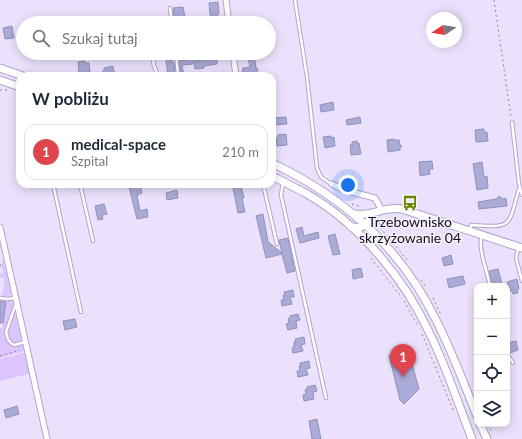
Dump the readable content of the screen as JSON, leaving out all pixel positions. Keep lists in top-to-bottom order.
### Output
{
  "places": {
    "bus stop": ["Trzebownisko skrzyżowanie 04"]
  },
  "north": "left",
  "page": {
    "search": "Szukaj tutaj",
    "heading": "W pobliżu",
    "list": [
      {
        "mark": "1",
        "name": "medical-space",
        "note": "Szpital",
        "value": "210 m"
      }
    ],
    "map_buttons": ["+", "−"],
    "pins": "1"
  }
}
